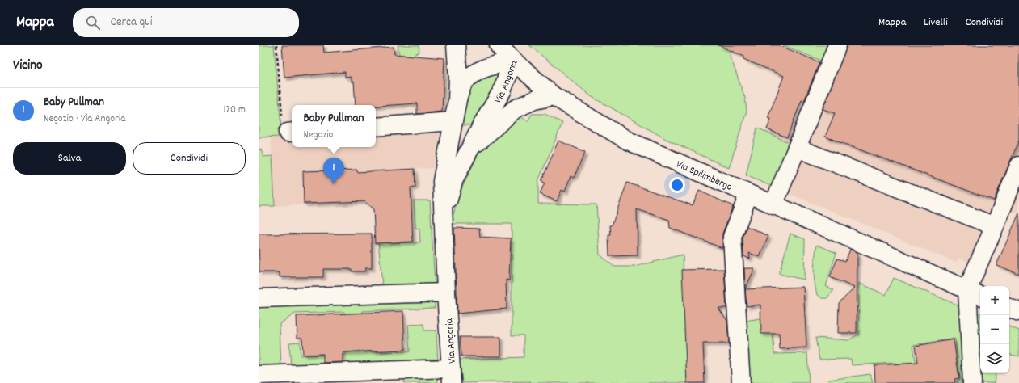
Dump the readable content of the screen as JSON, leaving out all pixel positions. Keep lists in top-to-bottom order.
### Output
{
  "streets": {
    "street": ["Via Angoria", "Via Spilimbergo"]
  },
  "crossings": [
    ["Via Angoria", "Via Spilimbergo"]
  ],
  "page": {
    "header": "Mappa",
    "search": "Cerca qui",
    "nav": ["Mappa", "Livelli", "Condividi"],
    "heading": "Vicino",
    "list": [
      {
        "mark": "1",
        "name": "Baby Pullman",
        "note": "Negozio · Via Angoria",
        "value": "120 m"
      }
    ],
    "popup": ["Baby Pullman", "Negozio"],
    "buttons": ["Salva", "Condividi"],
    "pins": "1",
    "map_buttons": ["+", "−"]
  }
}
